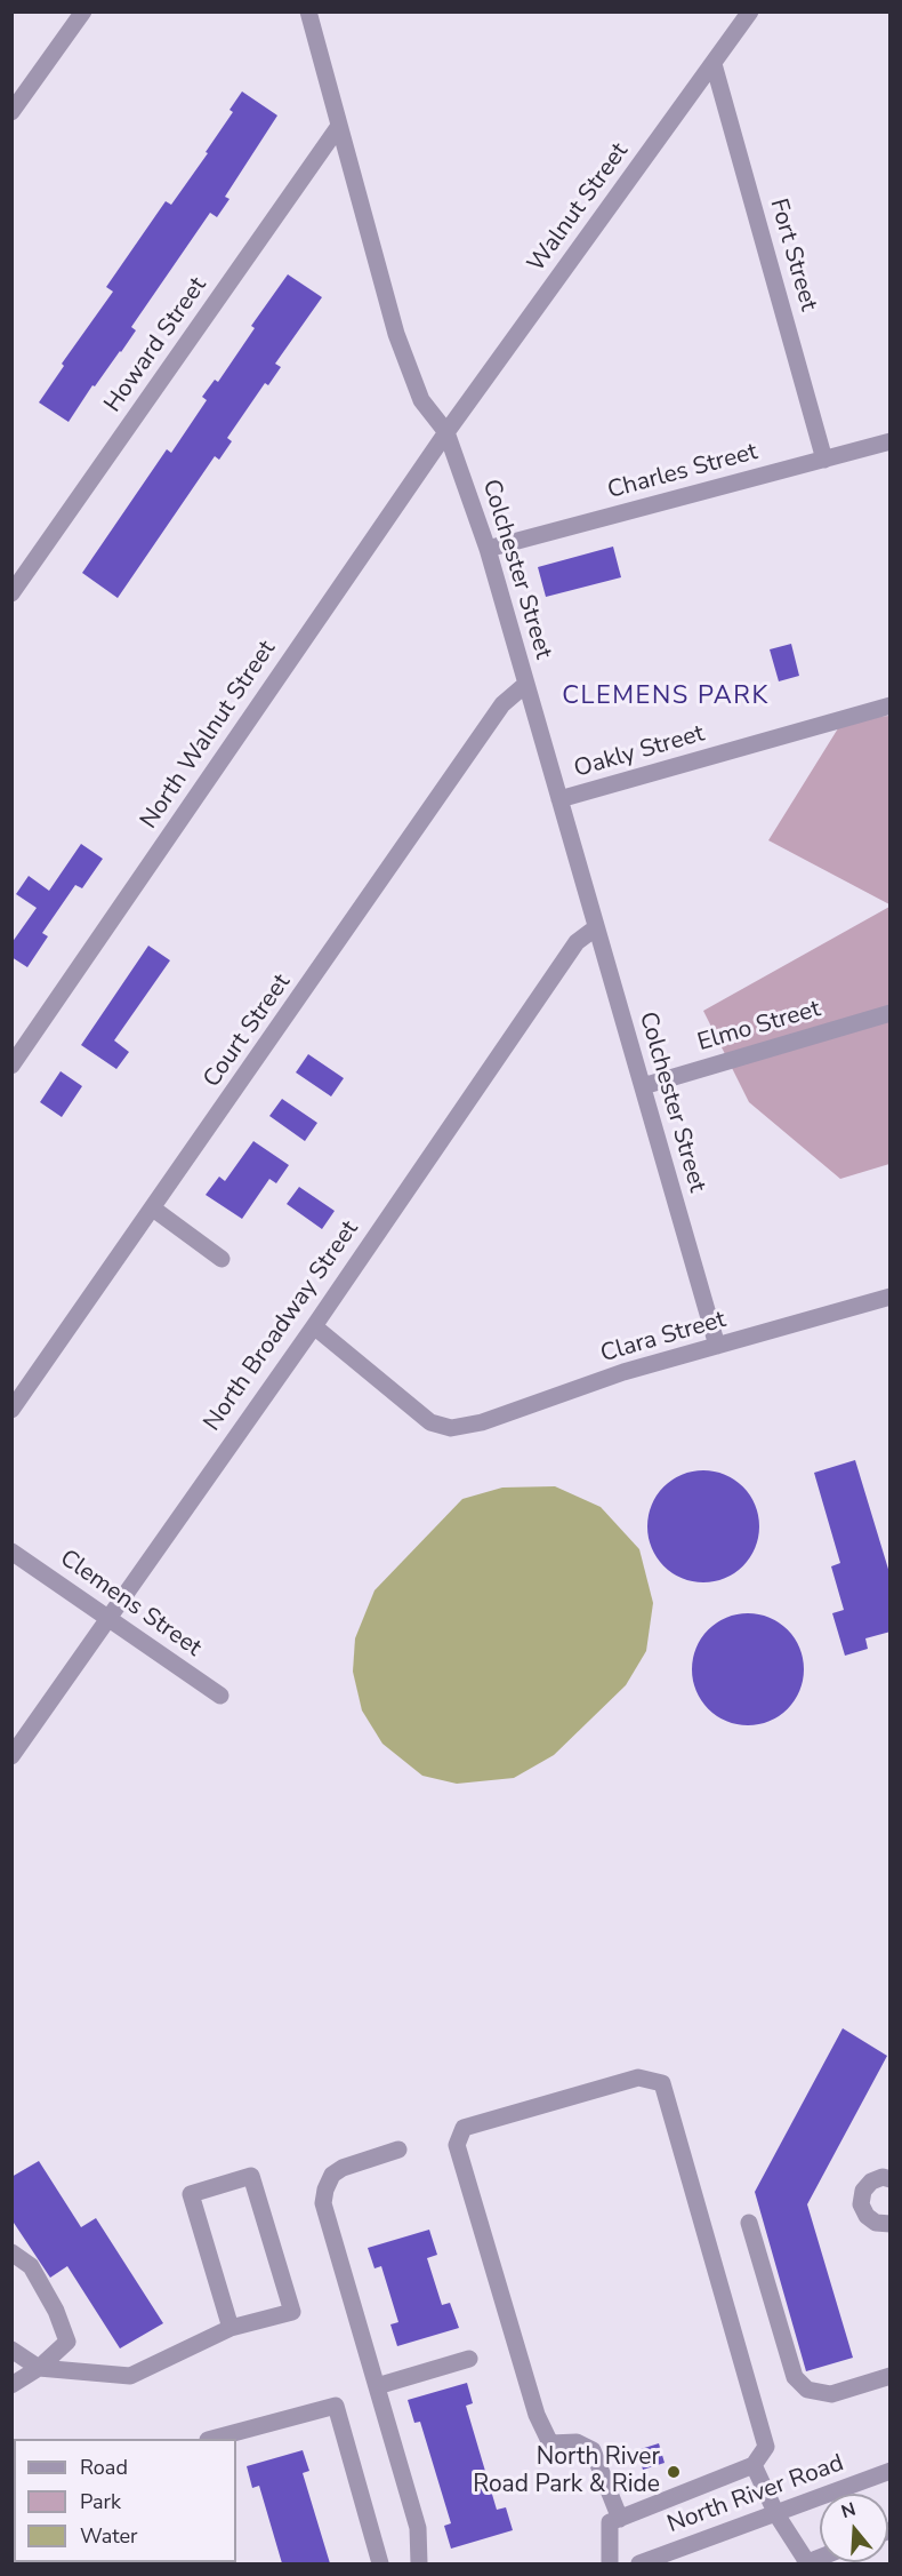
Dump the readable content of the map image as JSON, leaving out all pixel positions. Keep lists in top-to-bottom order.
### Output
{
  "streets": {
    "street": [
      "Walnut Street",
      "Fort Street",
      "Howard Street",
      "Charles Street",
      "Colchester Street",
      "North Walnut Street",
      "Oakly Street",
      "Elmo Street",
      "Court Street",
      "North Broadway Street",
      "Clara Street",
      "Clemens Street",
      "North River Road"
    ]
  },
  "crossings": [
    ["Walnut Street", "Fort Street"],
    ["Walnut Street", "Colchester Street"],
    ["Walnut Street", "North Walnut Street"],
    ["Fort Street", "Charles Street"],
    ["Howard Street", "Colchester Street"],
    ["Charles Street", "Colchester Street"],
    ["Colchester Street", "North Walnut Street"],
    ["Colchester Street", "Oakly Street"],
    ["Colchester Street", "Elmo Street"],
    ["Colchester Street", "Court Street"],
    ["Colchester Street", "North Broadway Street"],
    ["Colchester Street", "Clara Street"],
    ["North Broadway Street", "Clara Street"],
    ["North Broadway Street", "Clemens Street"]
  ],
  "districts": ["CLEMENS PARK"],
  "places": ["North River Road Park & Ride"],
  "legend": ["Road", "Park", "Water"],
  "north": "top"
}
